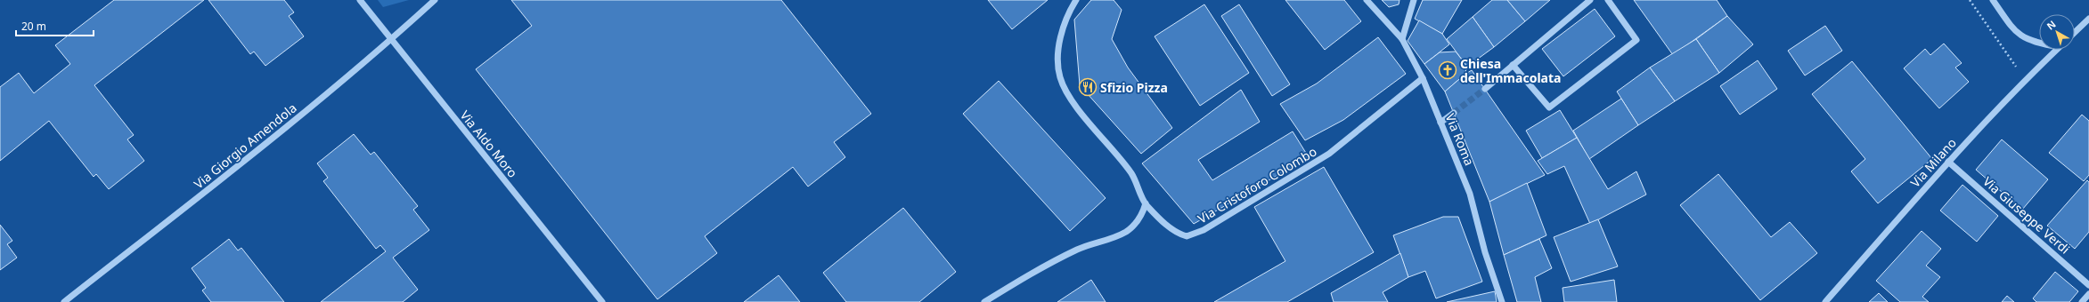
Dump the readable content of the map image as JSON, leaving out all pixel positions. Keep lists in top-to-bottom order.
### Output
{
  "streets": {
    "street": [
      "Via Roma",
      "Via Aldo Moro",
      "Via Giorgio Amendola",
      "Via Milano",
      "Via Cristoforo Colombo",
      "Via Giuseppe Verdi"
    ]
  },
  "crossings": [
    ["Via Roma", "Via Cristoforo Colombo"],
    ["Via Aldo Moro", "Via Giorgio Amendola"],
    ["Via Milano", "Via Giuseppe Verdi"]
  ],
  "places": {
    "church": ["Chiesa dell'Immacolata"],
    "restaurant": ["Sfizio Pizza"]
  },
  "scale_bar": "20 m",
  "north": "top left"
}
